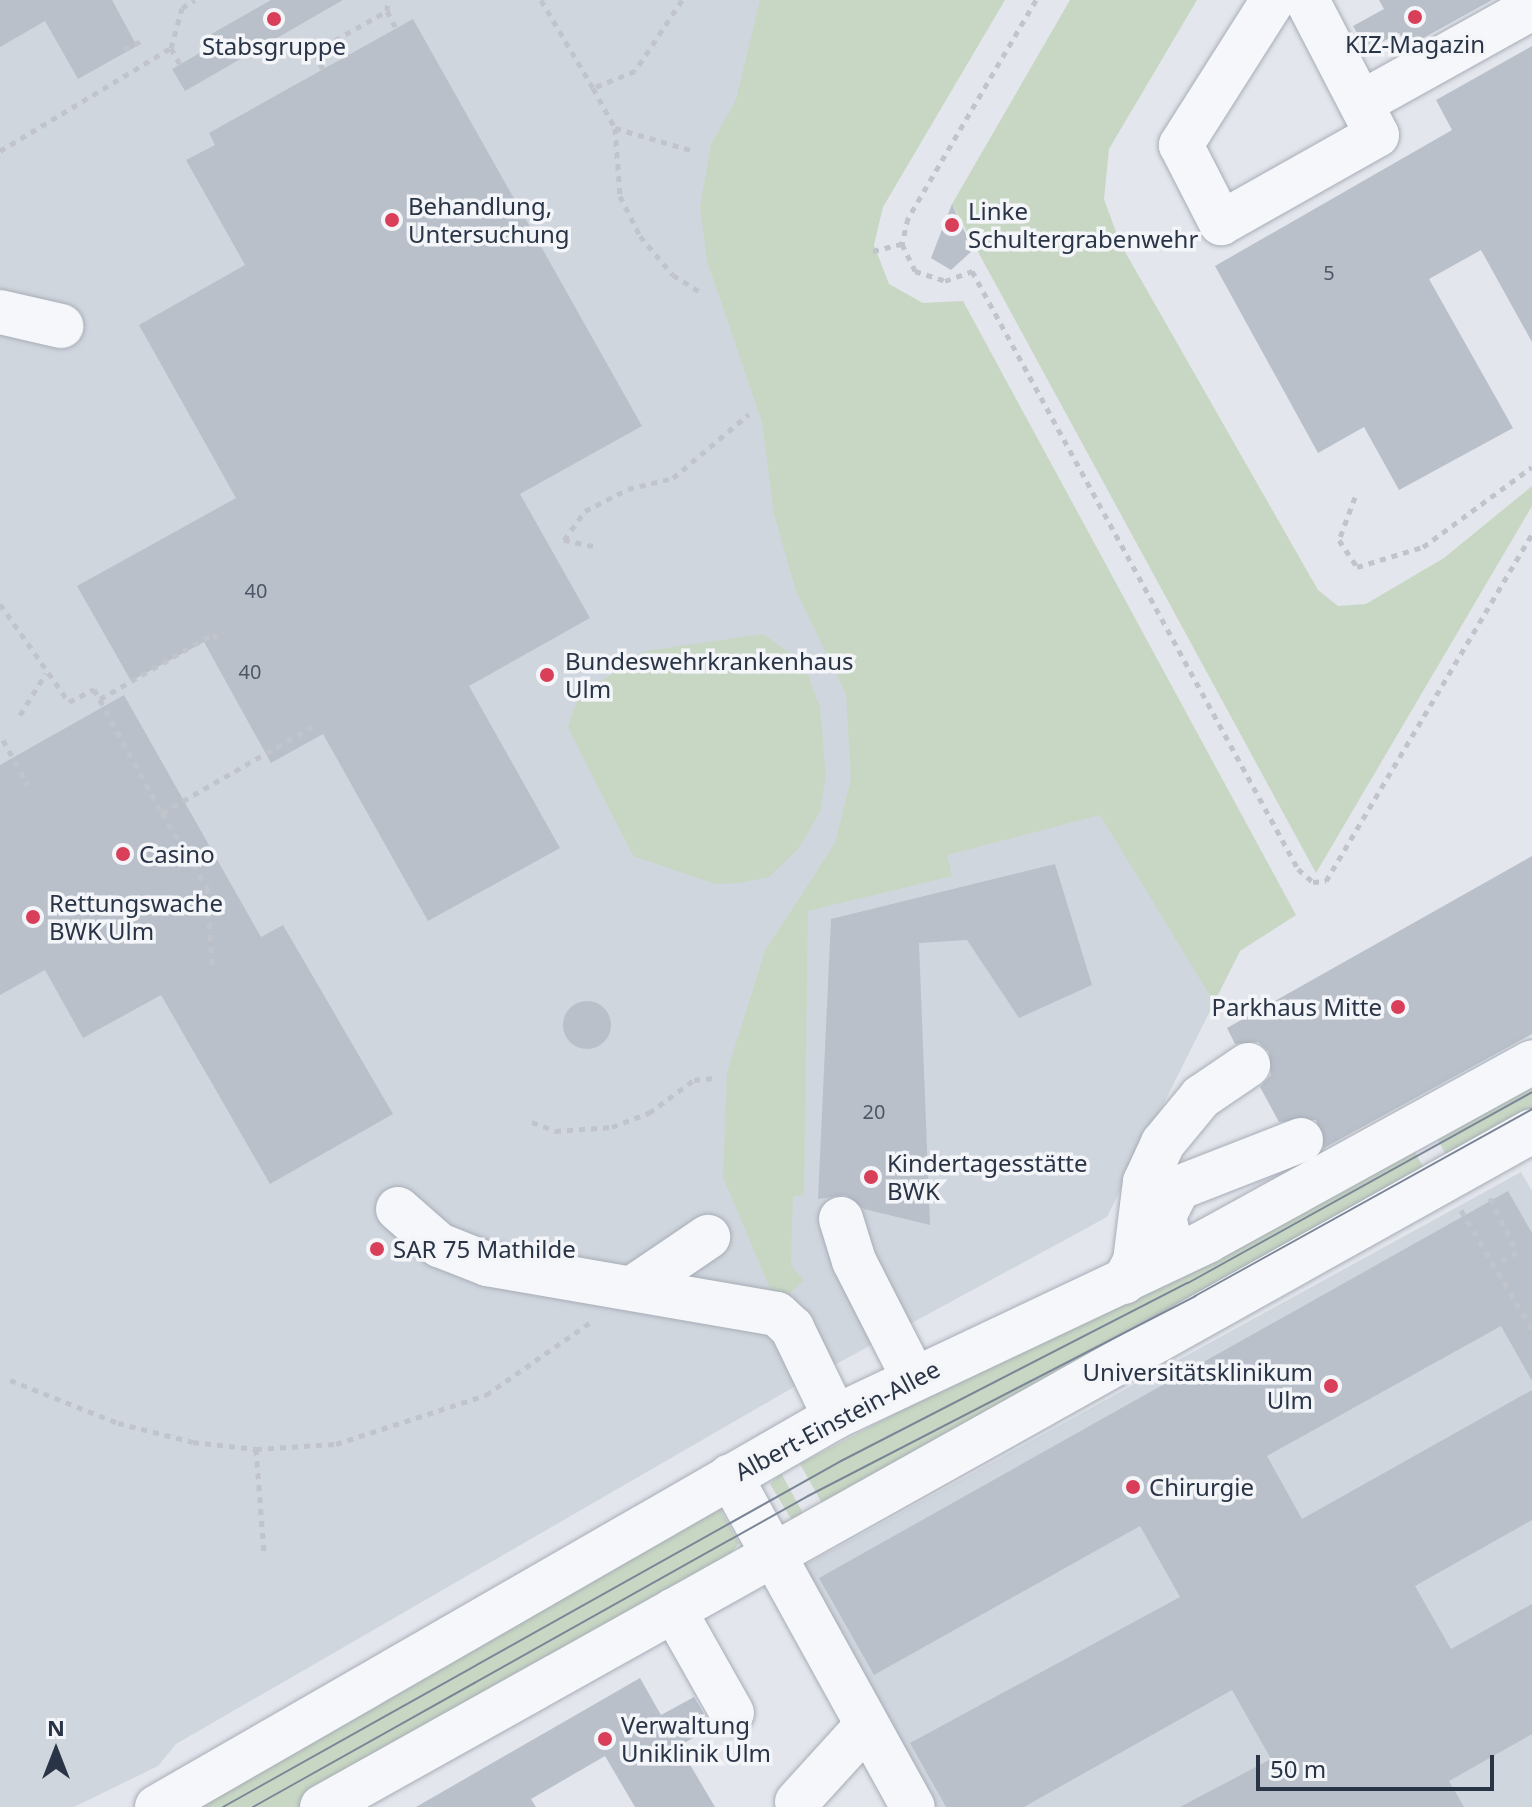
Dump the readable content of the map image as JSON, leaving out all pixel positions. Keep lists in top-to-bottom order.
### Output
{
  "streets": {
    "street": ["Albert-Einstein-Allee"]
  },
  "places": [
    "KIZ-Magazin",
    "Stabsgruppe",
    "Behandlung, Untersuchung",
    "Linke Schultergrabenwehr",
    "Bundeswehrkrankenhaus Ulm",
    "Casino",
    "Rettungswache BWK Ulm",
    "Parkhaus Mitte",
    "Kindertagesstätte BWK",
    "SAR 75 Mathilde",
    "Universitätsklinikum Ulm",
    "Chirurgie",
    "Verwaltung Uniklinik Ulm"
  ],
  "house_numbers": [
    "5",
    "40",
    "40",
    "20"
  ],
  "scale_bar": "50 m",
  "north": "top"
}
